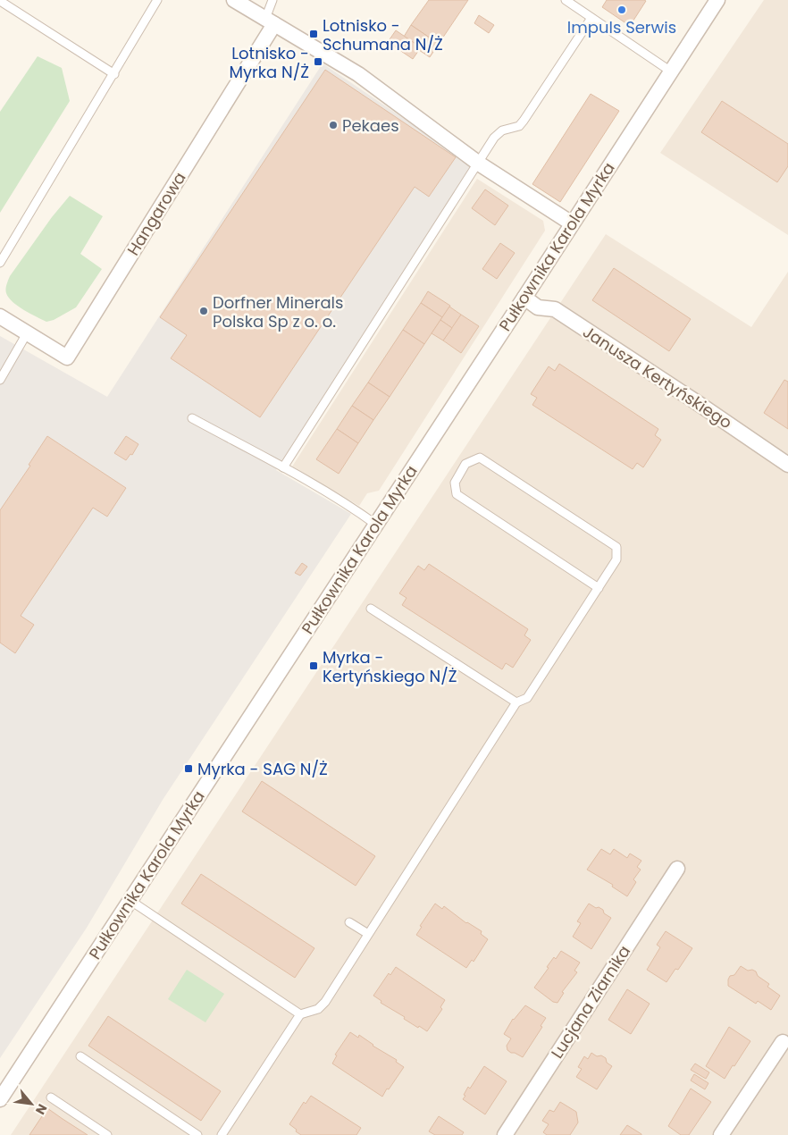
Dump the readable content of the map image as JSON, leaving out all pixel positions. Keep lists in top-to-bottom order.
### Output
{
  "streets": {
    "street": [
      "Hangarowa",
      "Pułkownika Karola Myrka",
      "Janusza Kertyńskiego",
      "Lucjana Ziarnika"
    ]
  },
  "crossings": [
    ["Pułkownika Karola Myrka", "Janusza Kertyńskiego"]
  ],
  "places": {
    "other": ["Impuls Serwis", "Pekaes", "Dorfner Minerals Polska Sp z o. o."],
    "transit": [
      "Lotnisko - Schumana N/Ż",
      "Lotnisko - Myrka N/Ż",
      "Myrka - Kertyńskiego N/Ż",
      "Myrka - SAG N/Ż"
    ]
  },
  "north": "bottom right"
}
